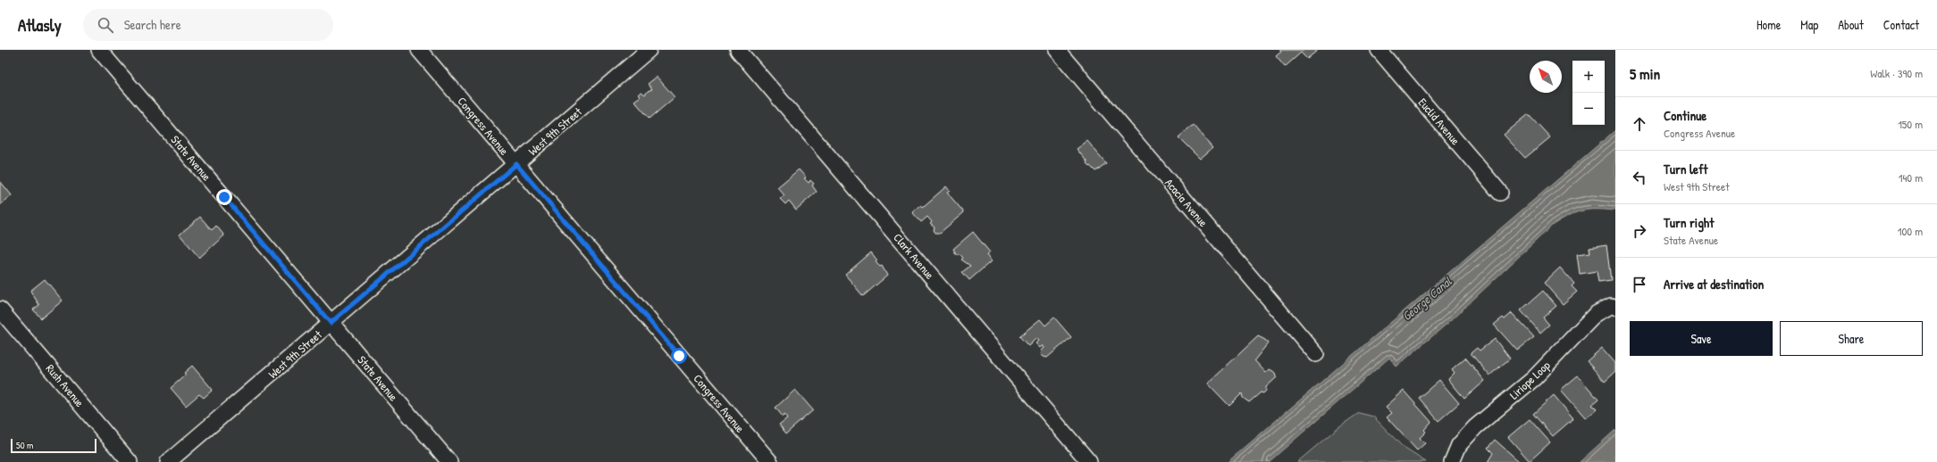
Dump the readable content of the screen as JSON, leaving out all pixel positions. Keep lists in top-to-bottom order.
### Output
{
  "streets": {
    "street": [
      "Euclid Avenue",
      "Congress Avenue",
      "West 9th Street",
      "State Avenue",
      "Acacia Avenue",
      "Clark Avenue",
      "Liriope Loop",
      "Rush Avenue"
    ]
  },
  "crossings": [
    ["Congress Avenue", "West 9th Street"],
    ["West 9th Street", "State Avenue"]
  ],
  "water": ["George Canal"],
  "scale_bar": "50 m",
  "north": "top left",
  "page": {
    "header": "Atlasly",
    "search": "Search here",
    "nav": [
      "Home",
      "Map",
      "About",
      "Contact"
    ],
    "heading": ["5 min", "Walk · 390 m"],
    "map_buttons": ["+", "−"],
    "list": [
      ["Continue", "Congress Avenue", "150 m"],
      ["Turn left", "West 9th Street", "140 m"],
      ["Turn right", "State Avenue", "100 m"],
      "Arrive at destination"
    ],
    "buttons": ["Save", "Share"],
    "scale": "50 m"
  }
}
